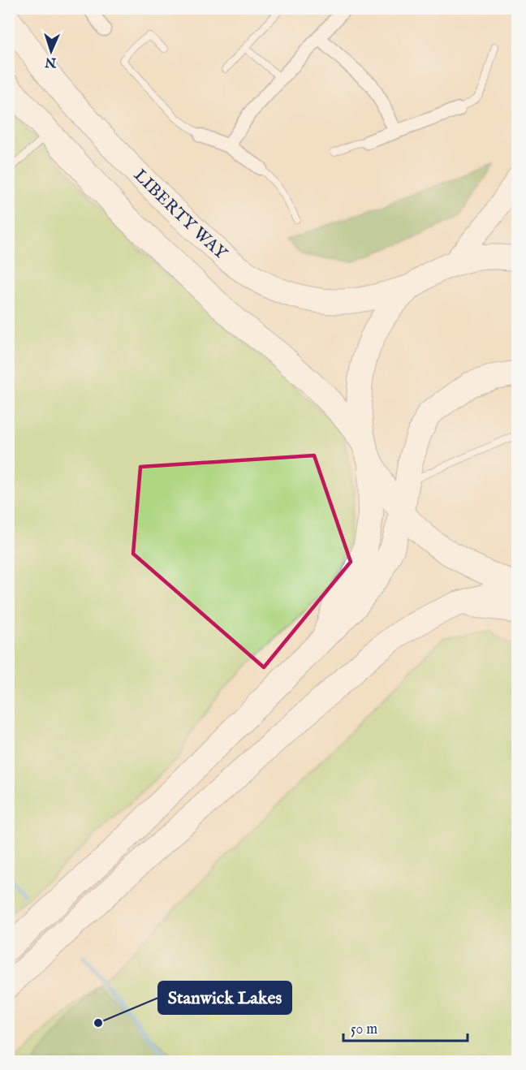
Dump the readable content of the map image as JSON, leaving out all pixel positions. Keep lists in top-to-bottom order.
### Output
{
  "streets": {
    "highway": ["LIBERTY WAY"]
  },
  "places": ["Stanwick Lakes"],
  "scale_bar": "50 m",
  "north": "bottom"
}
